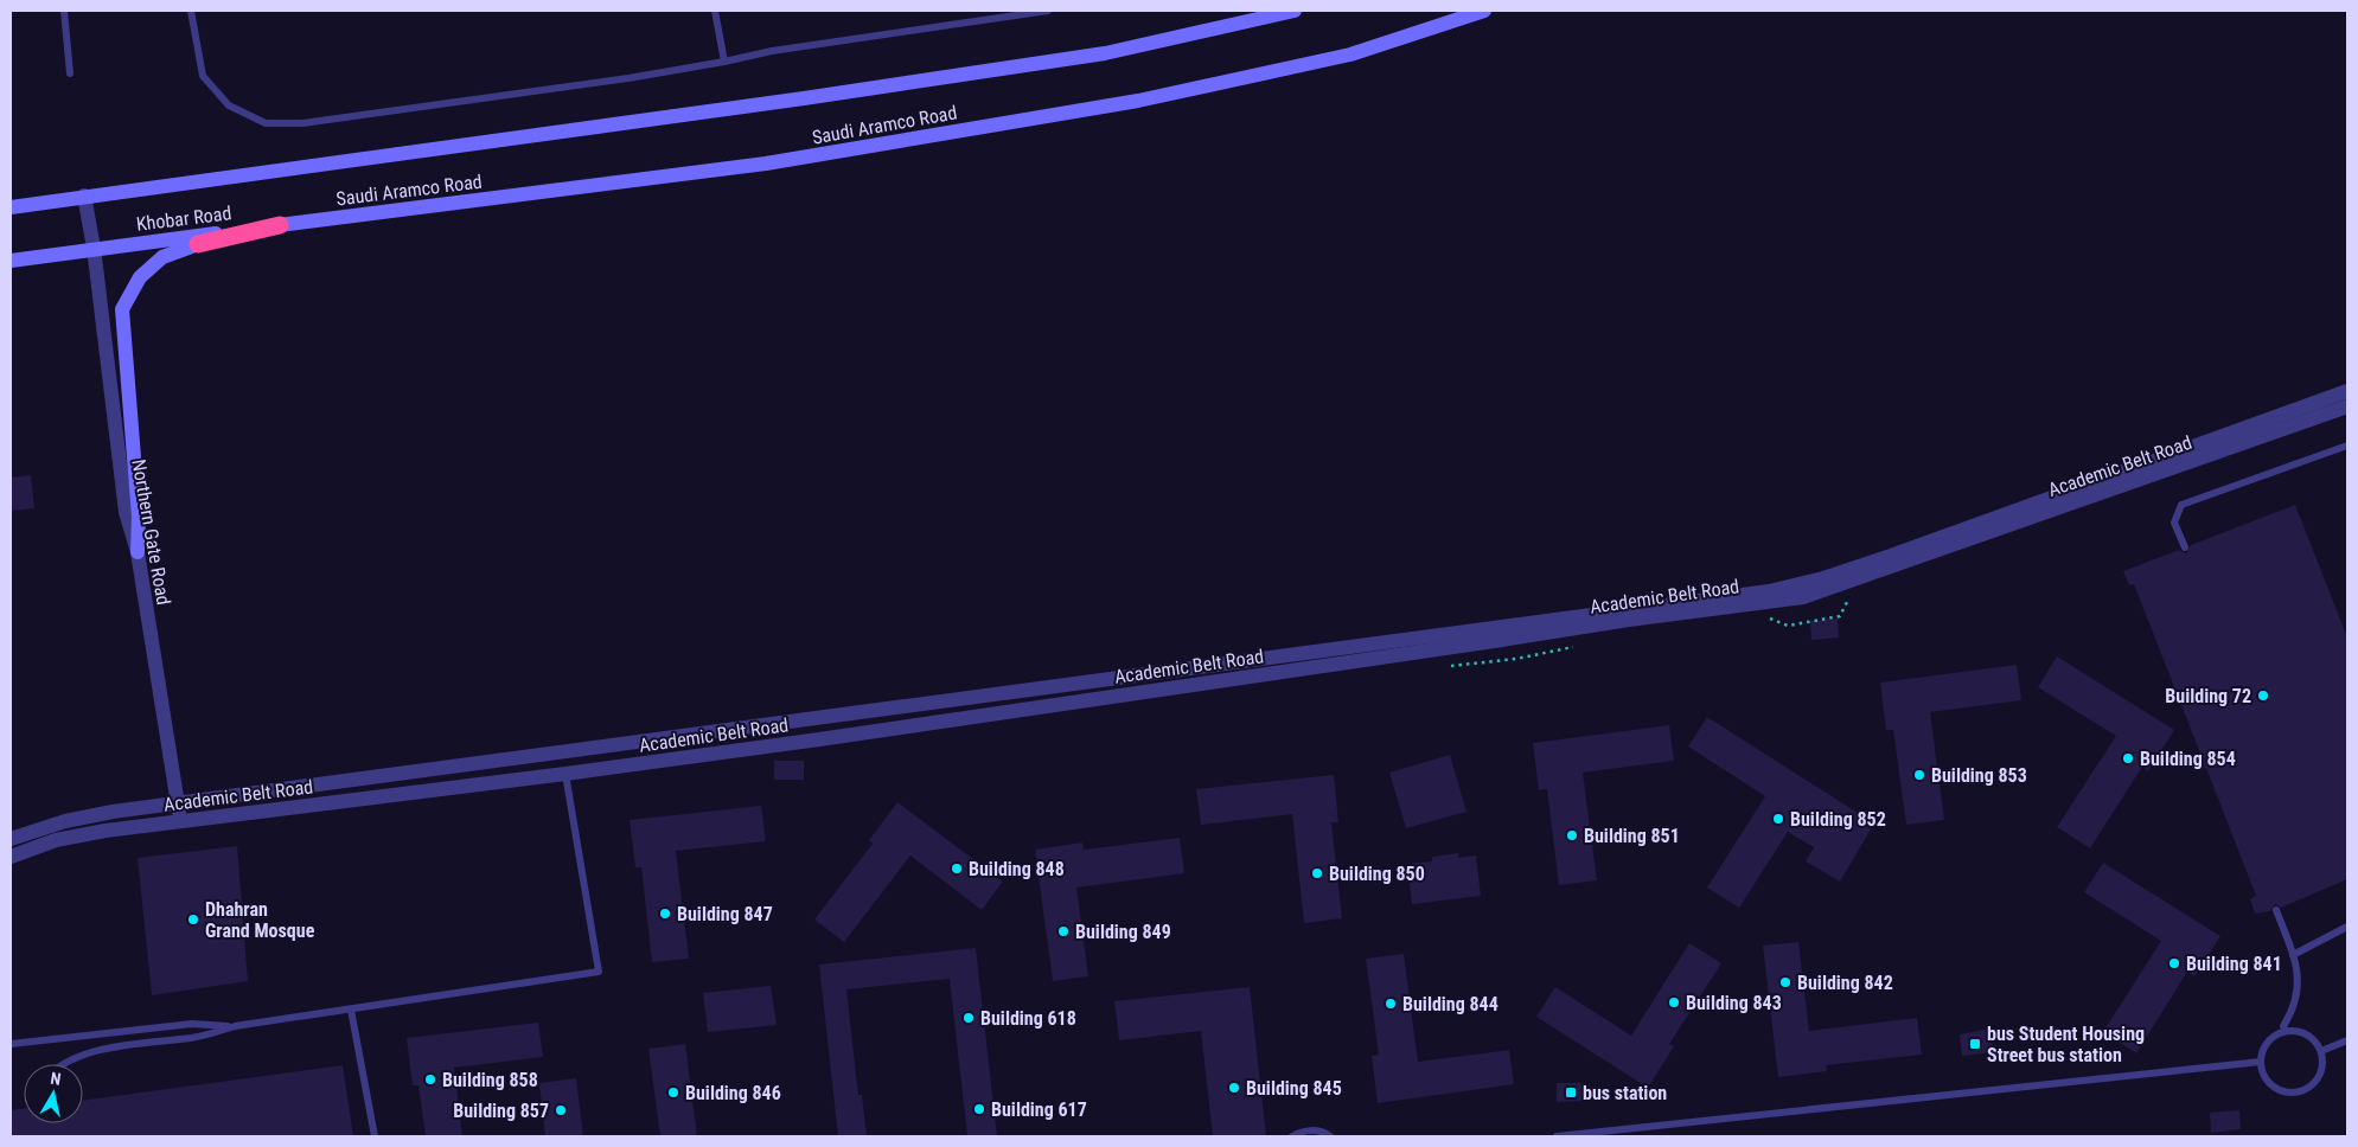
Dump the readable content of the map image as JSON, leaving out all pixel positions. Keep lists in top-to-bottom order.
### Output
{
  "streets": {
    "main road": ["Saudi Aramco Road", "Khobar Road"],
    "street": ["Academic Belt Road", "Northern Gate Road"]
  },
  "crossings": [
    ["Saudi Aramco Road", "Khobar Road"],
    ["Saudi Aramco Road", "Northern Gate Road"],
    ["Khobar Road", "Northern Gate Road"],
    ["Academic Belt Road", "Northern Gate Road"]
  ],
  "places": {
    "other": [
      "Building 72",
      "Building 854",
      "Building 853",
      "Building 852",
      "Building 851",
      "Building 848",
      "Building 850",
      "Building 847",
      "Dhahran Grand Mosque",
      "Building 849",
      "Building 841",
      "Building 842",
      "Building 843",
      "Building 844",
      "Building 618",
      "Building 858",
      "Building 845",
      "Building 846",
      "Building 617",
      "Building 857"
    ],
    "transit": ["bus Student Housing Street bus station", "bus station"]
  },
  "north": "top"
}
